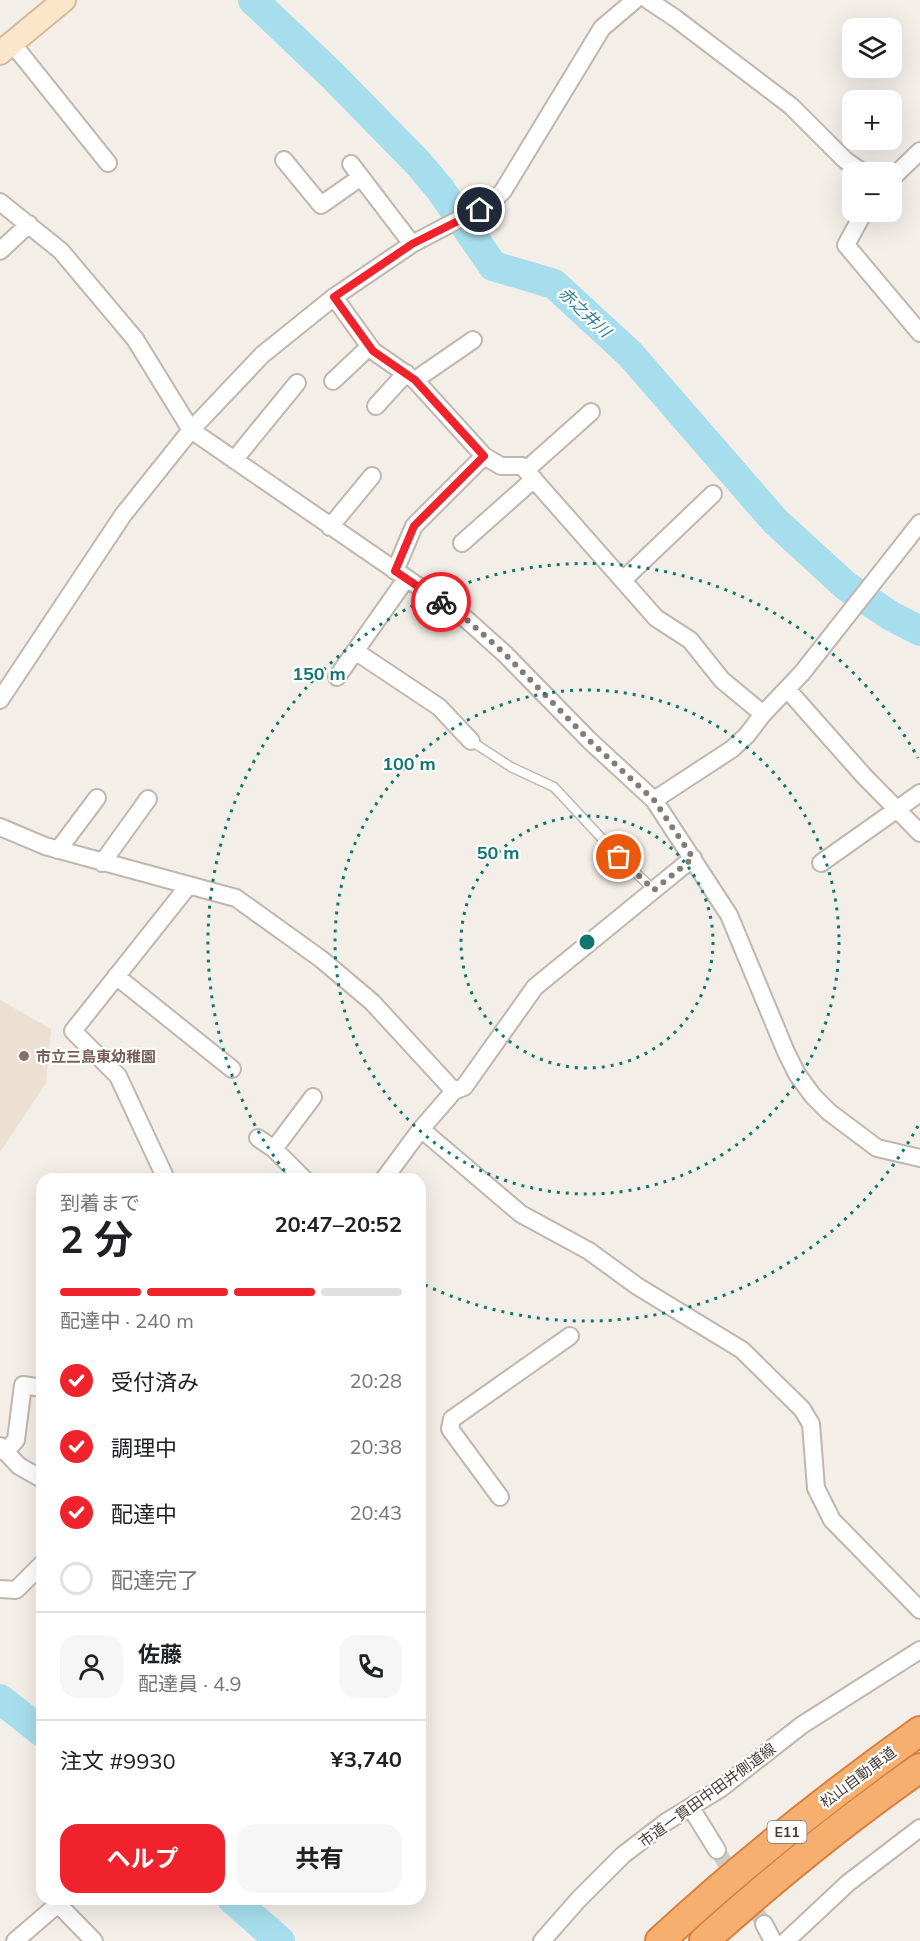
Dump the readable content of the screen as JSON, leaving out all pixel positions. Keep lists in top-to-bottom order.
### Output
{
  "streets": {
    "highway": ["松山自動車道", "E11"],
    "street": ["市道一貫田中田井側道線"]
  },
  "water": ["赤之井川"],
  "places": ["市立三島東幼稚園"],
  "page": {
    "map_buttons": ["+", "−"],
    "heading": ["2 分", "到着まで", "20:47–20:52"],
    "panel": [
      "佐藤",
      "配達員 · 4.9",
      "注文 #9930",
      "¥3,740"
    ],
    "bar": "配達中 · 240 m",
    "list": [
      ["受付済み", "20:28"],
      ["調理中", "20:38"],
      ["配達中", "20:43"],
      "配達完了"
    ],
    "buttons": ["ヘルプ", "共有"]
  },
  "rings": ["150 m", "100 m", "50 m"]
}
